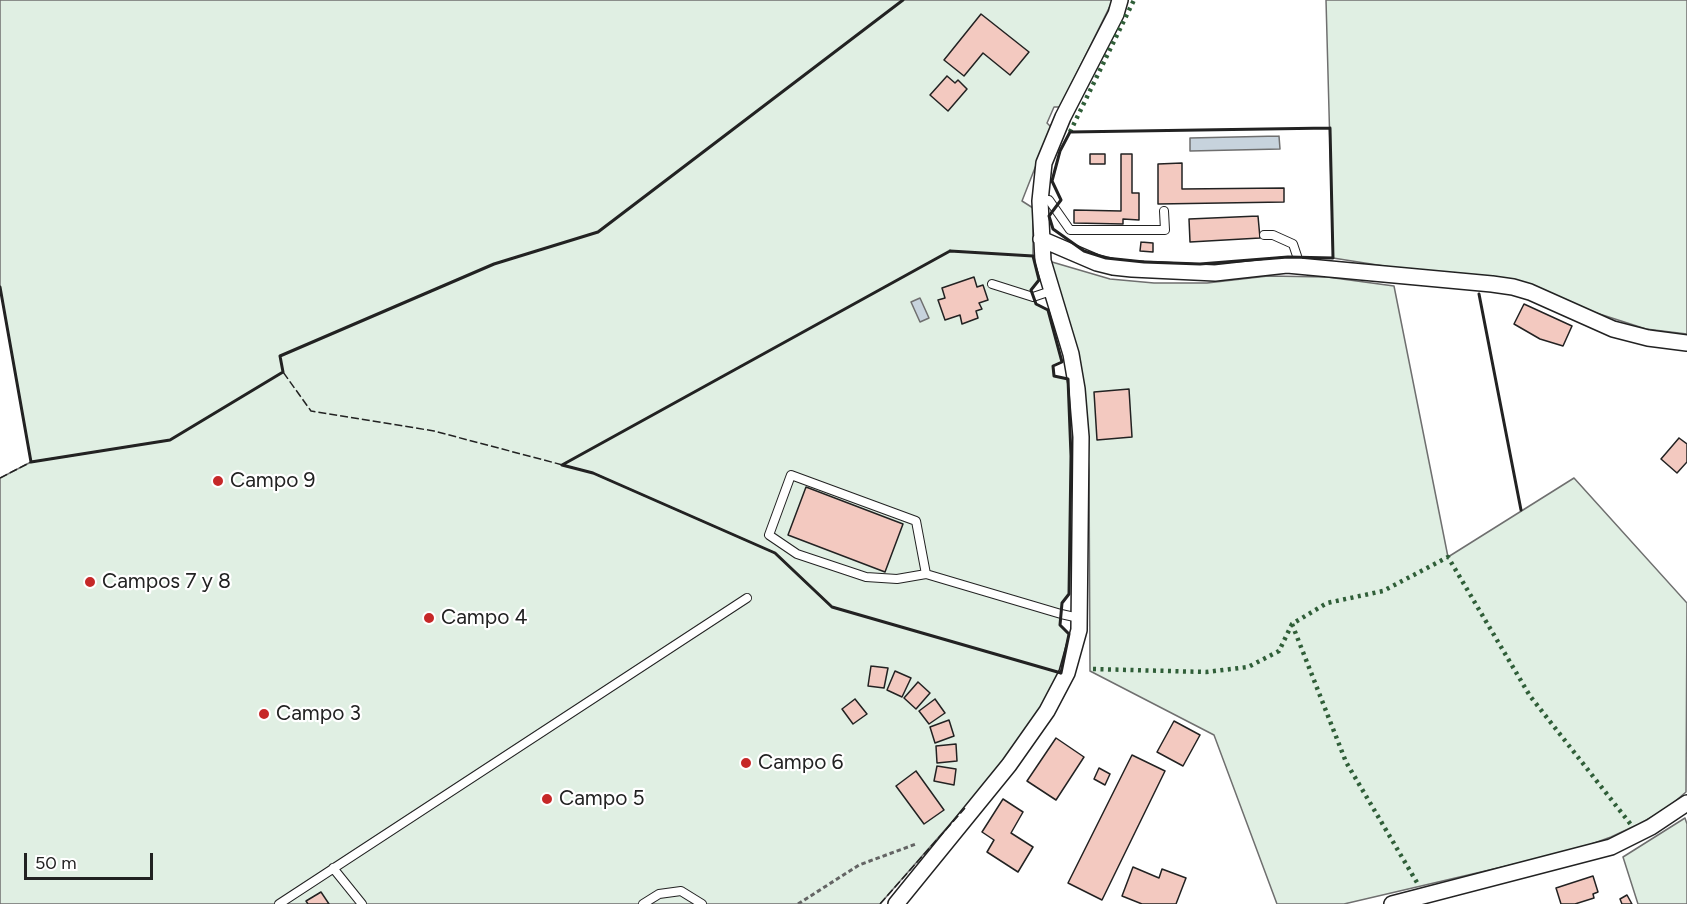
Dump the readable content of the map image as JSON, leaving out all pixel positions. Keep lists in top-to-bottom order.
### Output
{
  "places": [
    "Campo 9",
    "Campos 7 y 8",
    "Campo 4",
    "Campo 3",
    "Campo 6",
    "Campo 5"
  ],
  "scale_bar": "50 m"
}
